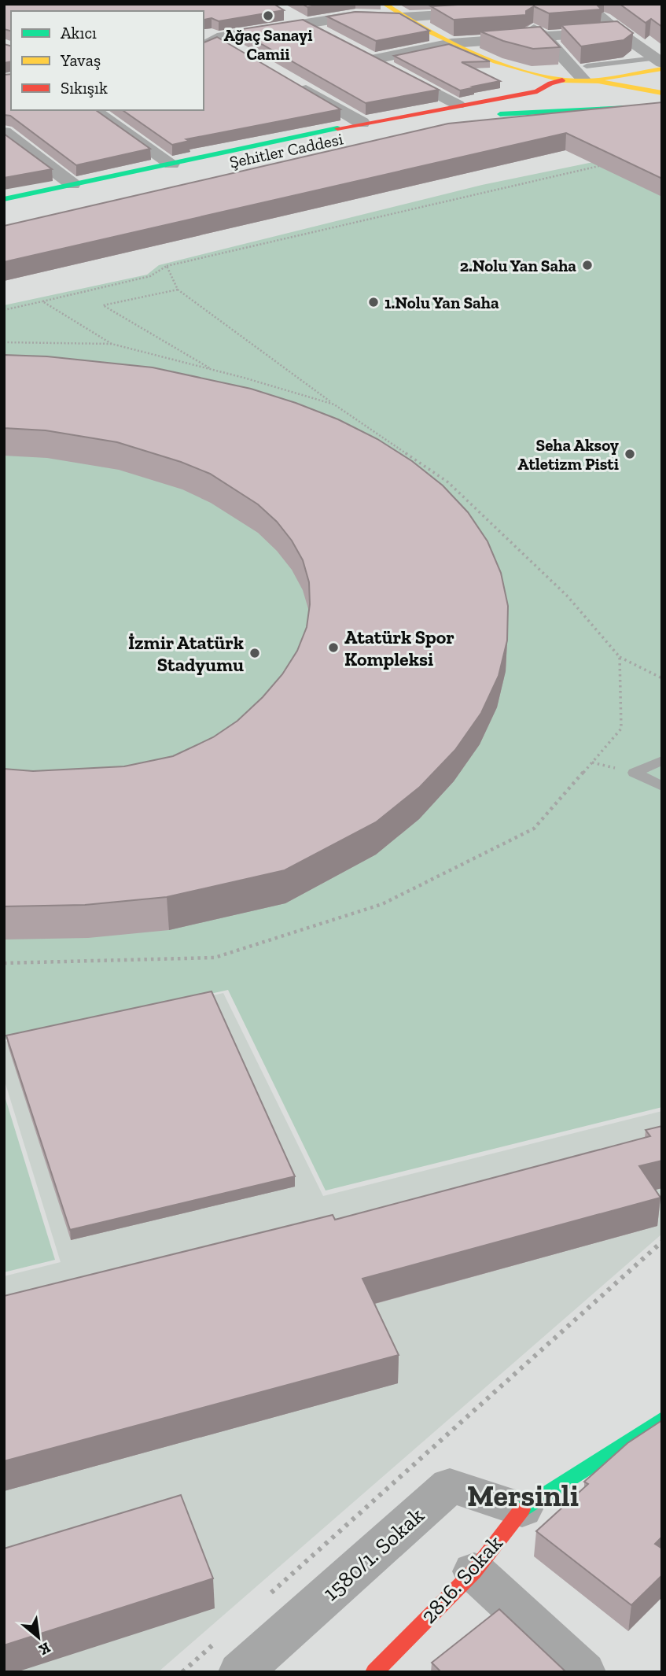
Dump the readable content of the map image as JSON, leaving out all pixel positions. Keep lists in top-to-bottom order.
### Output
{
  "streets": {
    "main road": ["Şehitler Caddesi", "2816. Sokak"],
    "street": ["1580/1. Sokak"]
  },
  "crossings": [
    ["1580/1. Sokak", "2816. Sokak"]
  ],
  "districts": ["Mersinli"],
  "places": [
    "Ağaç Sanayi Camii",
    "2.Nolu Yan Saha",
    "1.Nolu Yan Saha",
    "Seha Aksoy Atletizm Pisti",
    "Atatürk Spor Kompleksi",
    "İzmir Atatürk Stadyumu"
  ],
  "legend": ["Akıcı", "Yavaş", "Sıkışık"],
  "north": "bottom right"
}
